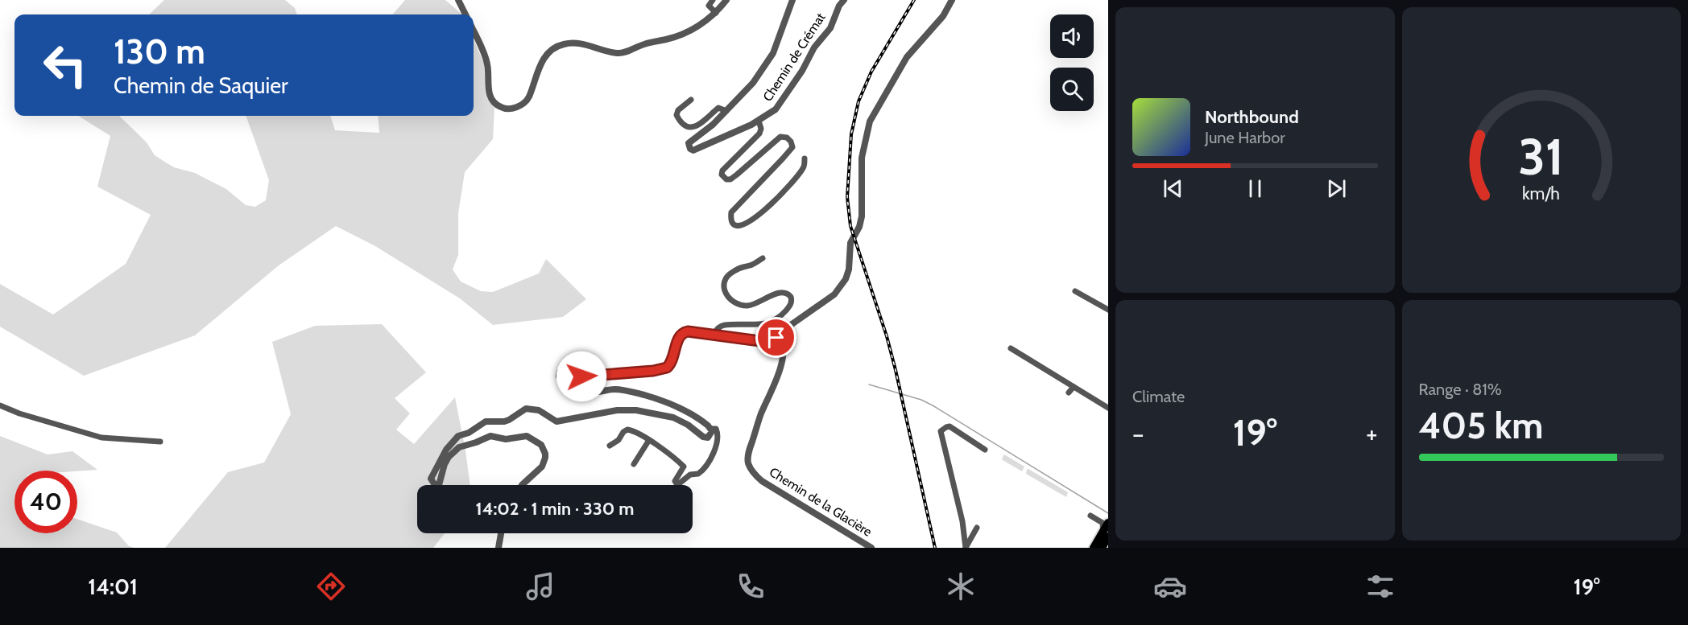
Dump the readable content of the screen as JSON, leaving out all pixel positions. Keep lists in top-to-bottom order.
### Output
{
  "streets": {
    "street": ["Chemin de Crémat", "Chemin de la Glacière"]
  },
  "page": {
    "turn": ["130 m", "Chemin de Saquier"],
    "song": ["Northbound", "June Harbor"],
    "tile": [
      "Climate",
      ["Range · 81%", "405 km"]
    ],
    "heat": ["−", "19°", "+"],
    "limit": "40",
    "trip": "14:02 · 1 min · 330 m",
    "tabs": ["14:01", "19°"],
    "gauge": ["31", "km/h"]
  }
}
